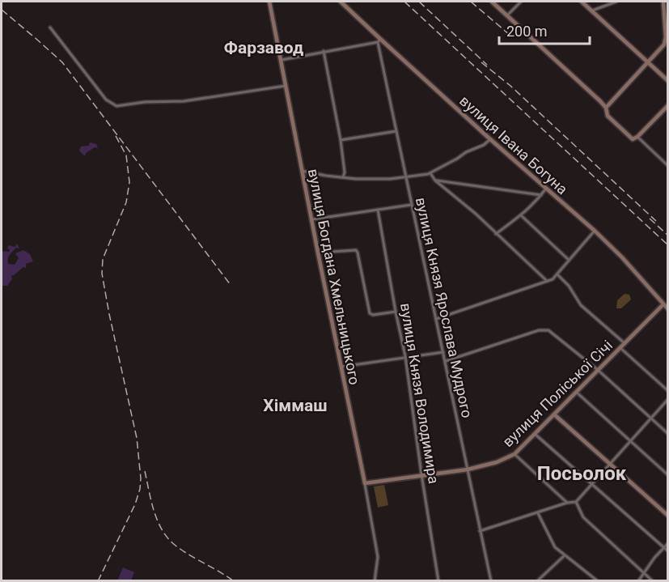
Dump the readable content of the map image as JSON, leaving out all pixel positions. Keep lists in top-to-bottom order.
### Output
{
  "streets": {
    "street": [
      "вулиця Івана Богуна",
      "вулиця Богдана Хмельницького",
      "вулиця Князя Ярослава Мудрого",
      "вулиця Князя Володимира",
      "вулиця Поліської Січі"
    ]
  },
  "crossings": [
    ["вулиця Івана Богуна", "вулиця Князя Ярослава Мудрого"],
    ["вулиця Івана Богуна", "вулиця Поліської Січі"],
    ["вулиця Богдана Хмельницького", "вулиця Поліської Січі"],
    ["вулиця Князя Ярослава Мудрого", "вулиця Поліської Січі"],
    ["вулиця Князя Володимира", "вулиця Поліської Січі"]
  ],
  "districts": ["Фарзавод", "Хіммаш", "Посьолок"],
  "scale_bar": "200 m"
}
